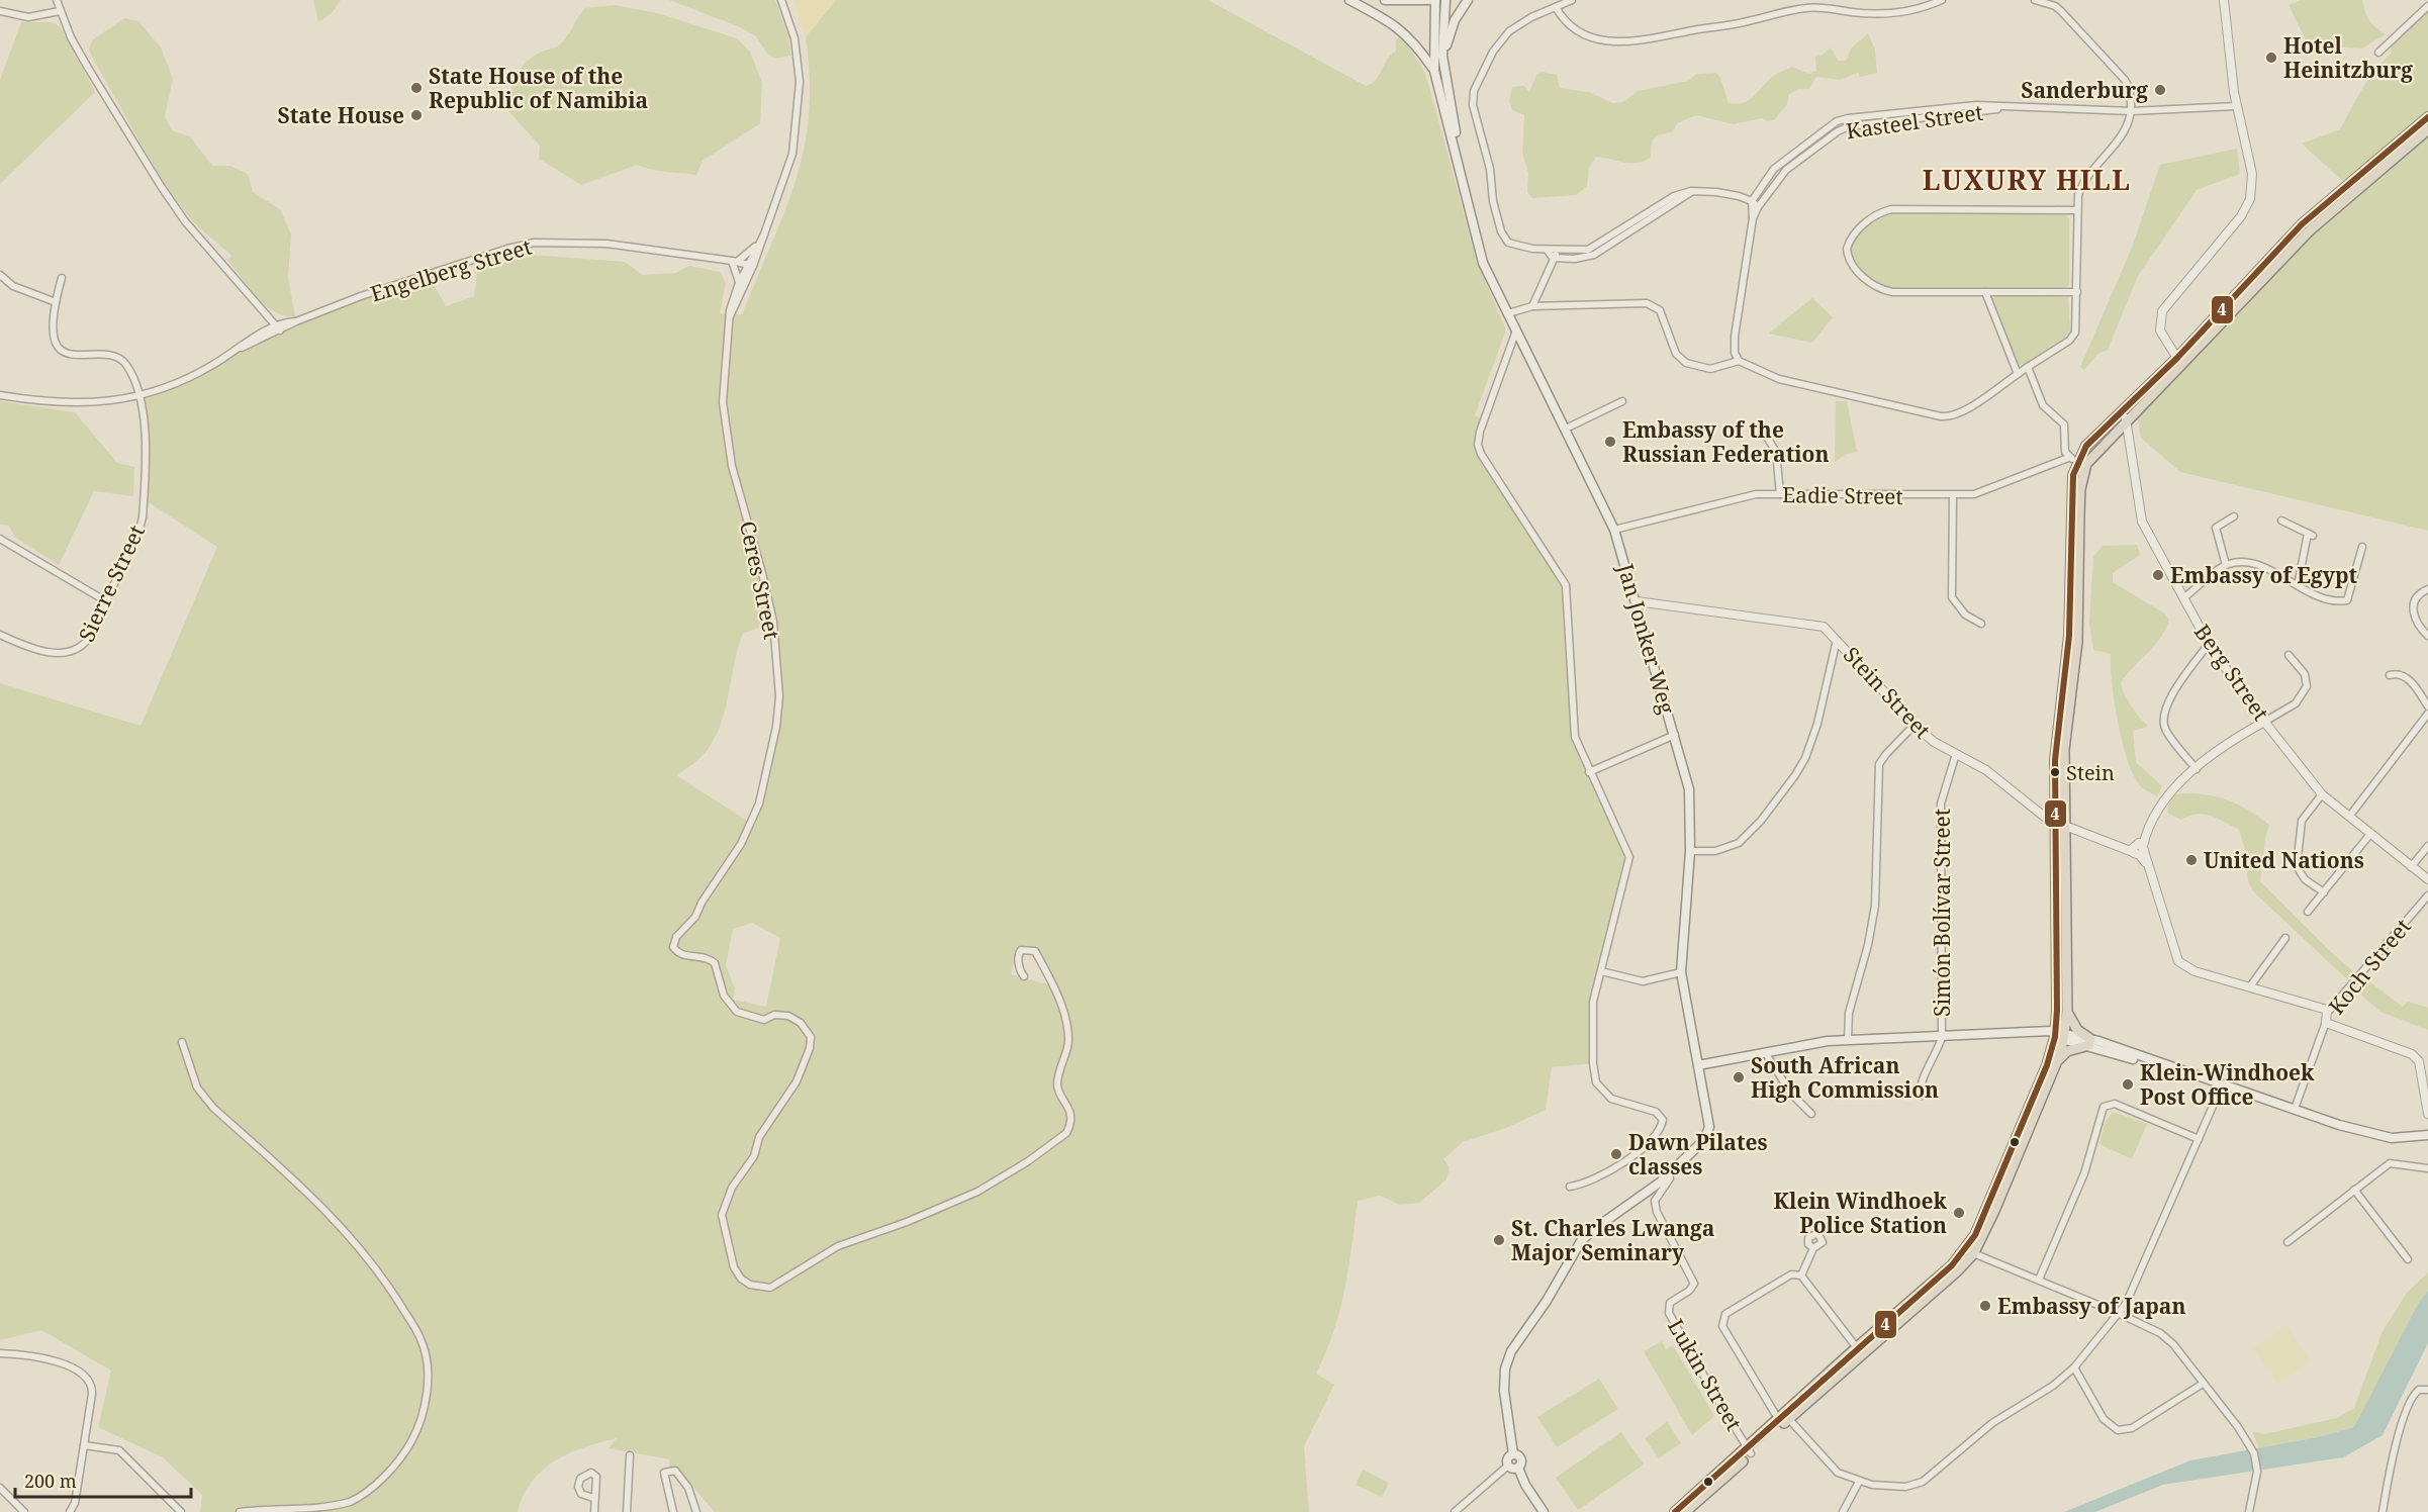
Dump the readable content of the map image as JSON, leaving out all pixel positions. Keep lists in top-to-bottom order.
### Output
{
  "streets": {
    "main road": ["Jan Jonker Weg"],
    "street": [
      "Kasteel Street",
      "Engelberg Street",
      "Eadie Street",
      "Ceres Street",
      "Sierre Street",
      "Berg Street",
      "Stein Street",
      "Simón Bolívar Street",
      "Koch Street",
      "Lukin Street"
    ]
  },
  "crossings": [
    ["Engelberg Street", "Ceres Street"],
    ["Engelberg Street", "Sierre Street"],
    ["Eadie Street", "Jan Jonker Weg"],
    ["Jan Jonker Weg", "Stein Street"],
    ["Jan Jonker Weg", "Lukin Street"],
    ["Stein Street", "Simón Bolívar Street"]
  ],
  "districts": ["LUXURY HILL"],
  "places": [
    "Hotel Heinitzburg",
    "State House of the Republic of Namibia",
    "Sanderburg",
    "State House",
    "Embassy of the Russian Federation",
    "Embassy of Egypt",
    "Stein",
    "United Nations",
    "South African High Commission",
    "Klein-Windhoek Post Office",
    "Dawn Pilates classes",
    "Klein Windhoek Police Station",
    "St. Charles Lwanga Major Seminary",
    "Embassy of Japan"
  ],
  "lines": ["transit line 4"],
  "scale_bar": "200 m"
}
